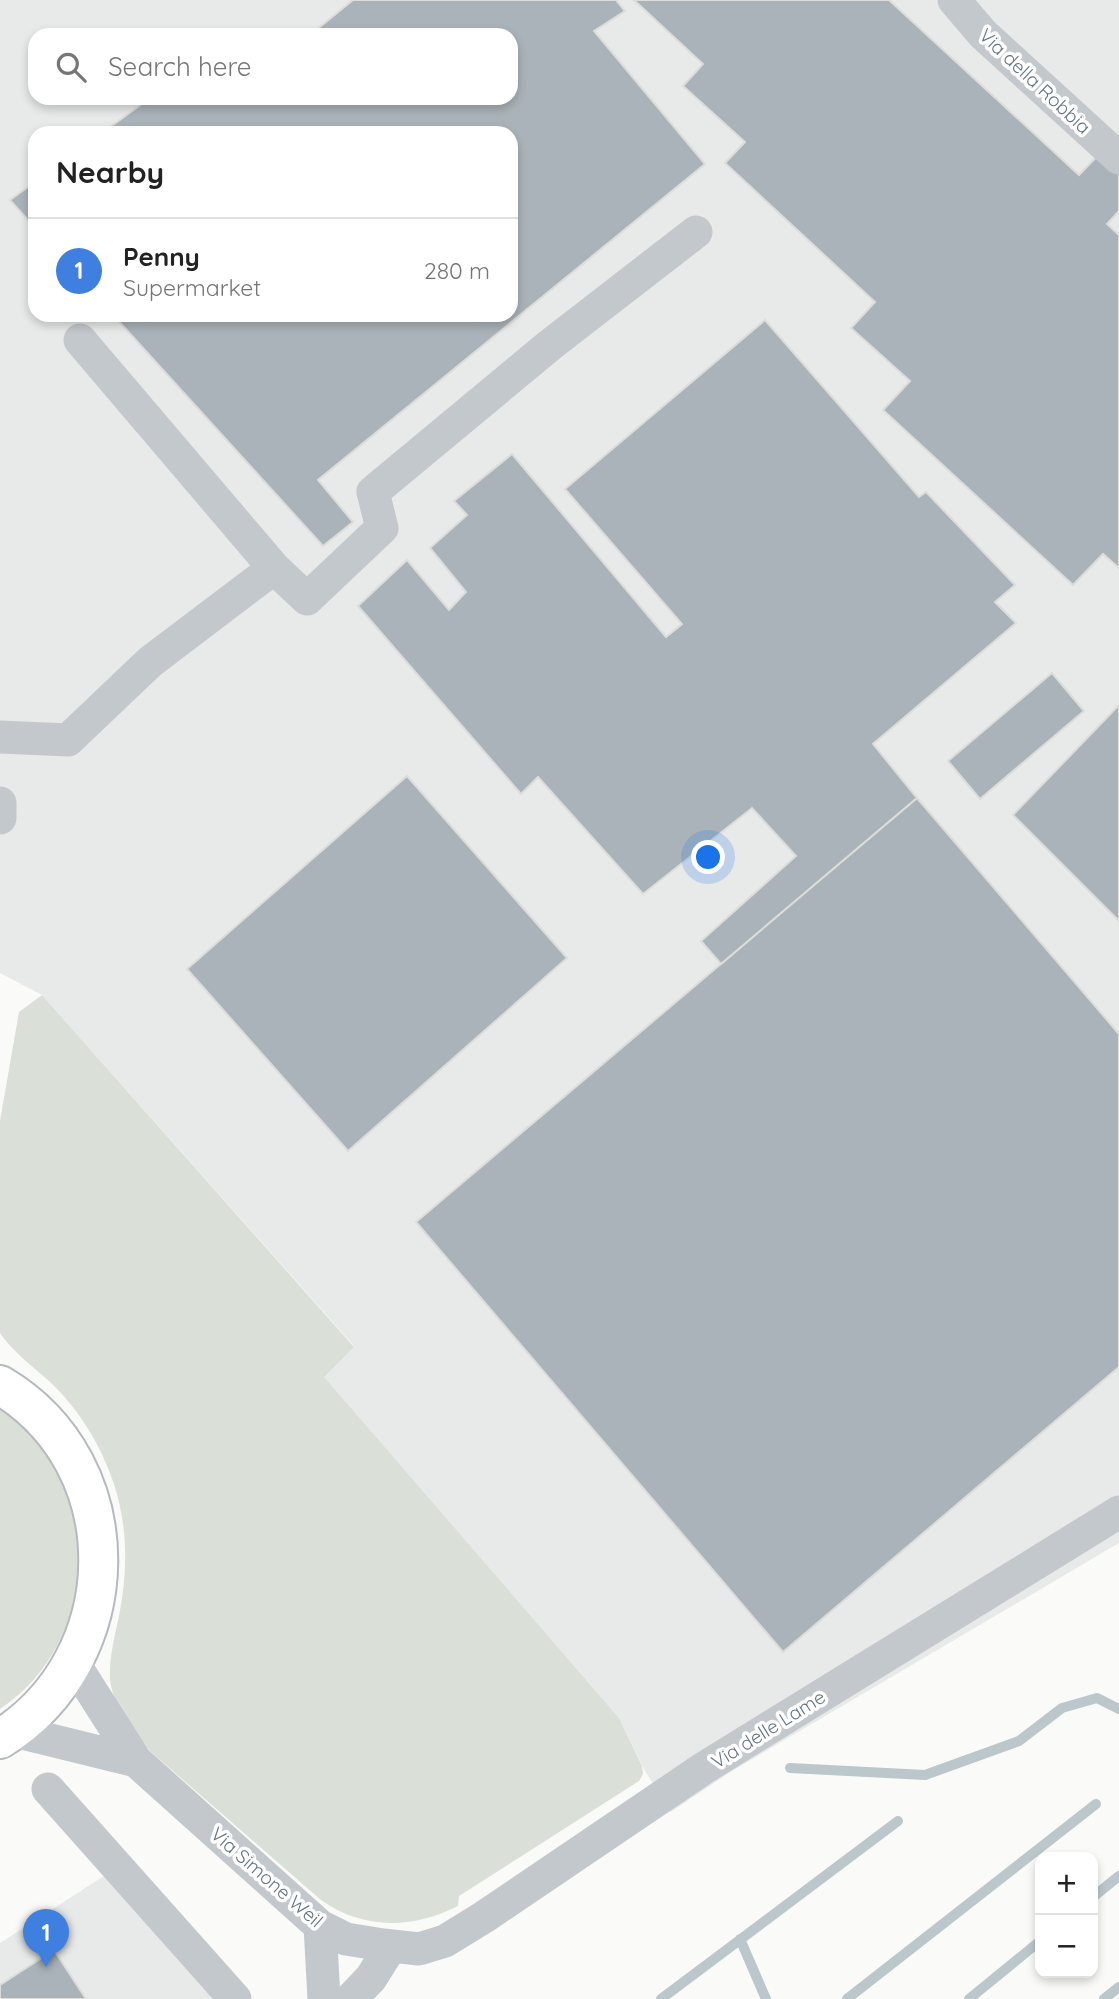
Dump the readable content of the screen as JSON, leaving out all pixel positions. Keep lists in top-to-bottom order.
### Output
{
  "streets": {
    "street": ["Via della Robbia", "Via delle Lame", "Via Simone Weil"]
  },
  "crossings": [
    ["Via delle Lame", "Via Simone Weil"]
  ],
  "page": {
    "search": "Search here",
    "heading": "Nearby",
    "list": [
      {
        "mark": "1",
        "name": "Penny",
        "note": "Supermarket",
        "value": "280 m"
      }
    ],
    "map_buttons": ["+", "−"],
    "pins": "1"
  }
}
